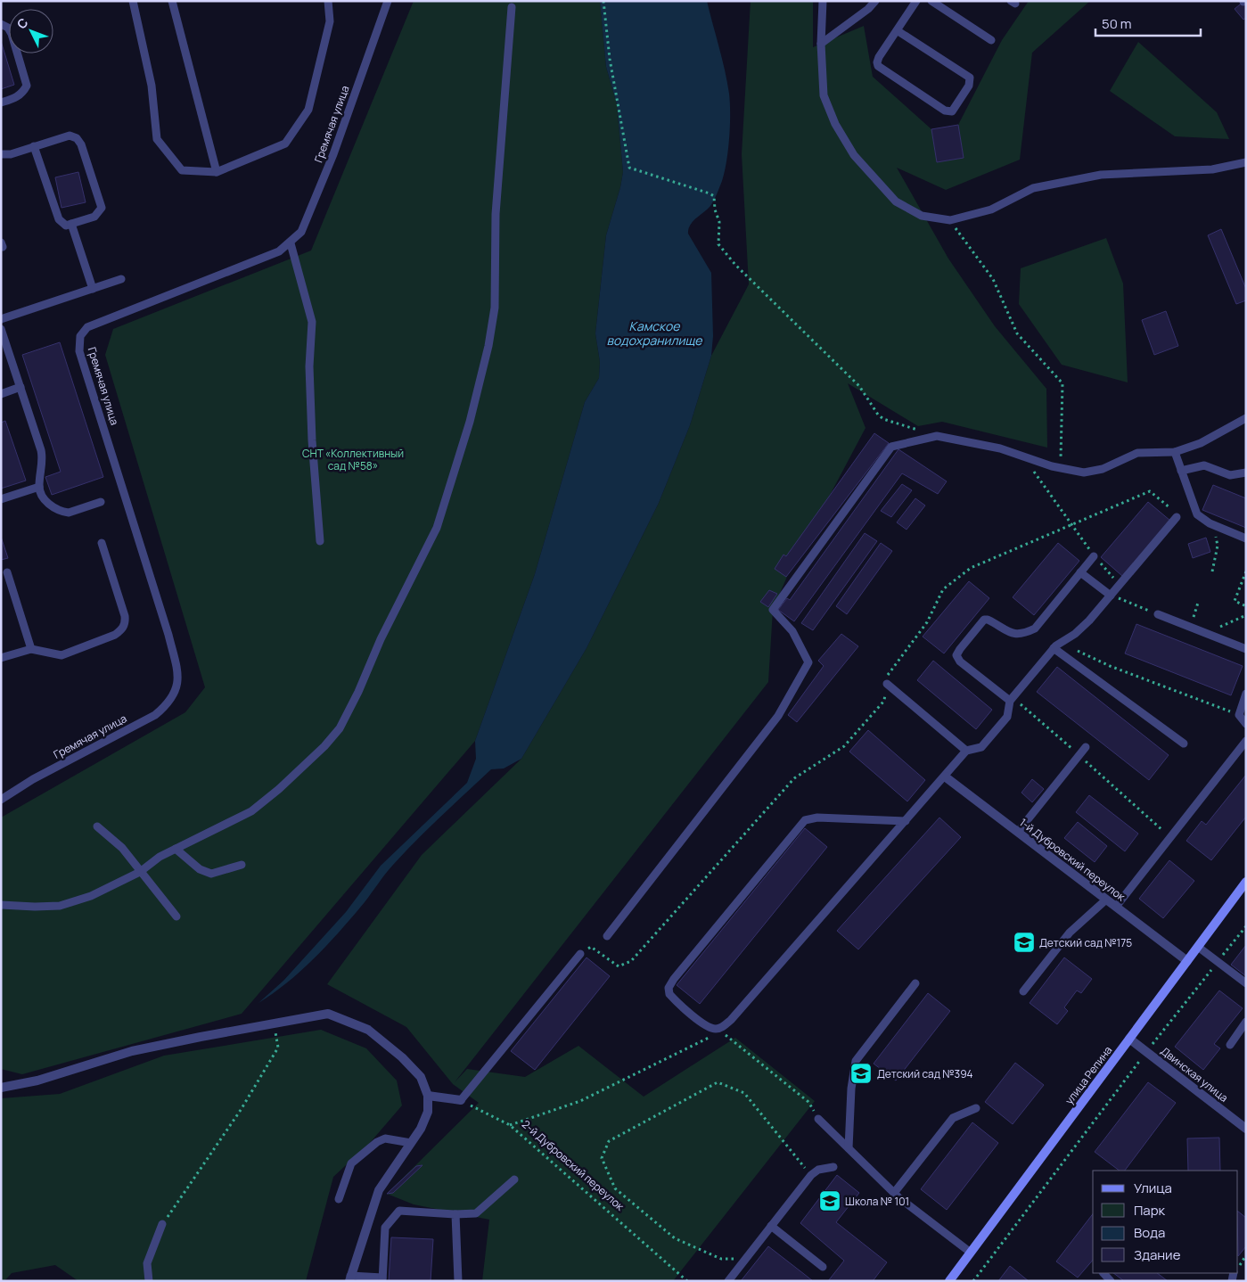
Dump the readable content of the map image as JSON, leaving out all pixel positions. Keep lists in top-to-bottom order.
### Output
{
  "streets": {
    "main road": ["улица Репина"],
    "street": ["1-й Дубровский переулок", "Двинская улица"],
    "lane": ["Гремячая улица"],
    "path": ["2-й Дубровский переулок"]
  },
  "crossings": [
    ["1-й Дубровский переулок", "улица Репина"],
    ["Двинская улица", "улица Репина"]
  ],
  "water": ["Камское водохранилище"],
  "parks": ["СНТ «Коллективный сад №58»"],
  "places": {
    "school or university": ["Детский сад №175", "Детский сад №394", "Школа № 101"]
  },
  "legend": [
    "Улица",
    "Парк",
    "Вода",
    "Здание"
  ],
  "scale_bar": "50 m",
  "north": "top left"
}
